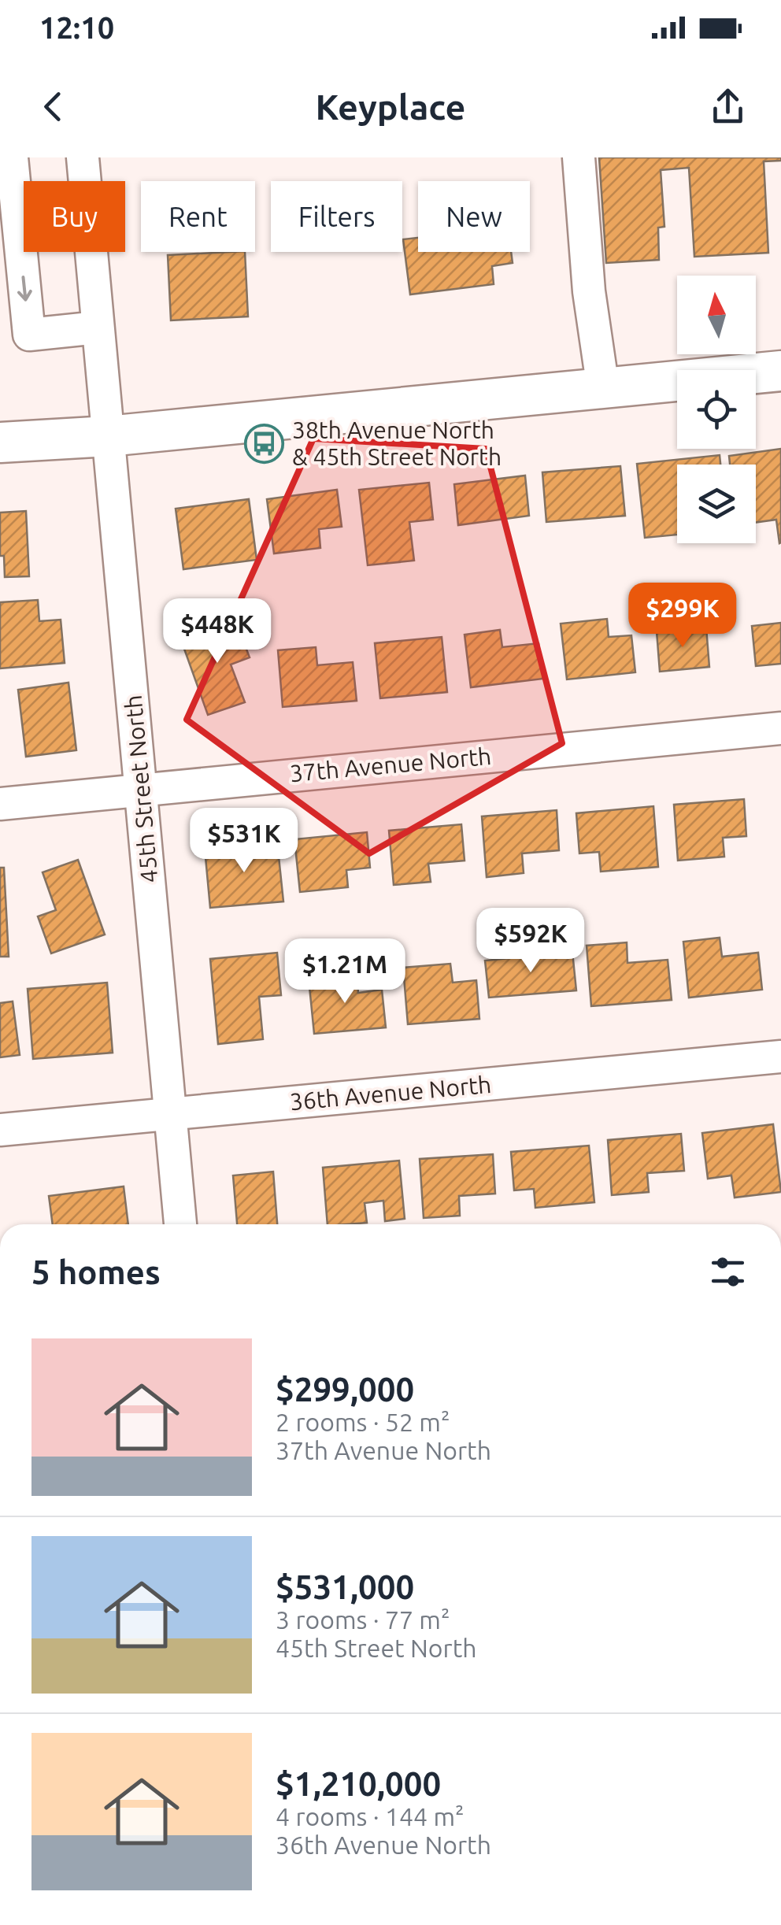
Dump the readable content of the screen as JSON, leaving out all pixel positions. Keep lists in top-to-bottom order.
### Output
{
  "streets": {
    "street": ["37th Avenue North", "45th Street North", "36th Avenue North"]
  },
  "crossings": [
    ["37th Avenue North", "45th Street North"],
    ["45th Street North", "36th Avenue North"]
  ],
  "places": {
    "bus stop": ["38th Avenue North & 45th Street North"]
  },
  "north": "top",
  "page": {
    "status": "12:10",
    "header": "Keyplace",
    "chip": [
      "Buy",
      "Rent",
      "Filters",
      "New"
    ],
    "price": [
      "$299K",
      "$448K",
      "$531K",
      "$592K",
      "$1.21M"
    ],
    "heading": "5 homes",
    "list": [
      {
        "name": "$299,000",
        "note": "2 rooms · 52 m² · 37th Avenue North"
      },
      {
        "name": "$531,000",
        "note": "3 rooms · 77 m² · 45th Street North"
      },
      {
        "name": "$1,210,000",
        "note": "4 rooms · 144 m² · 36th Avenue North"
      }
    ]
  }
}
